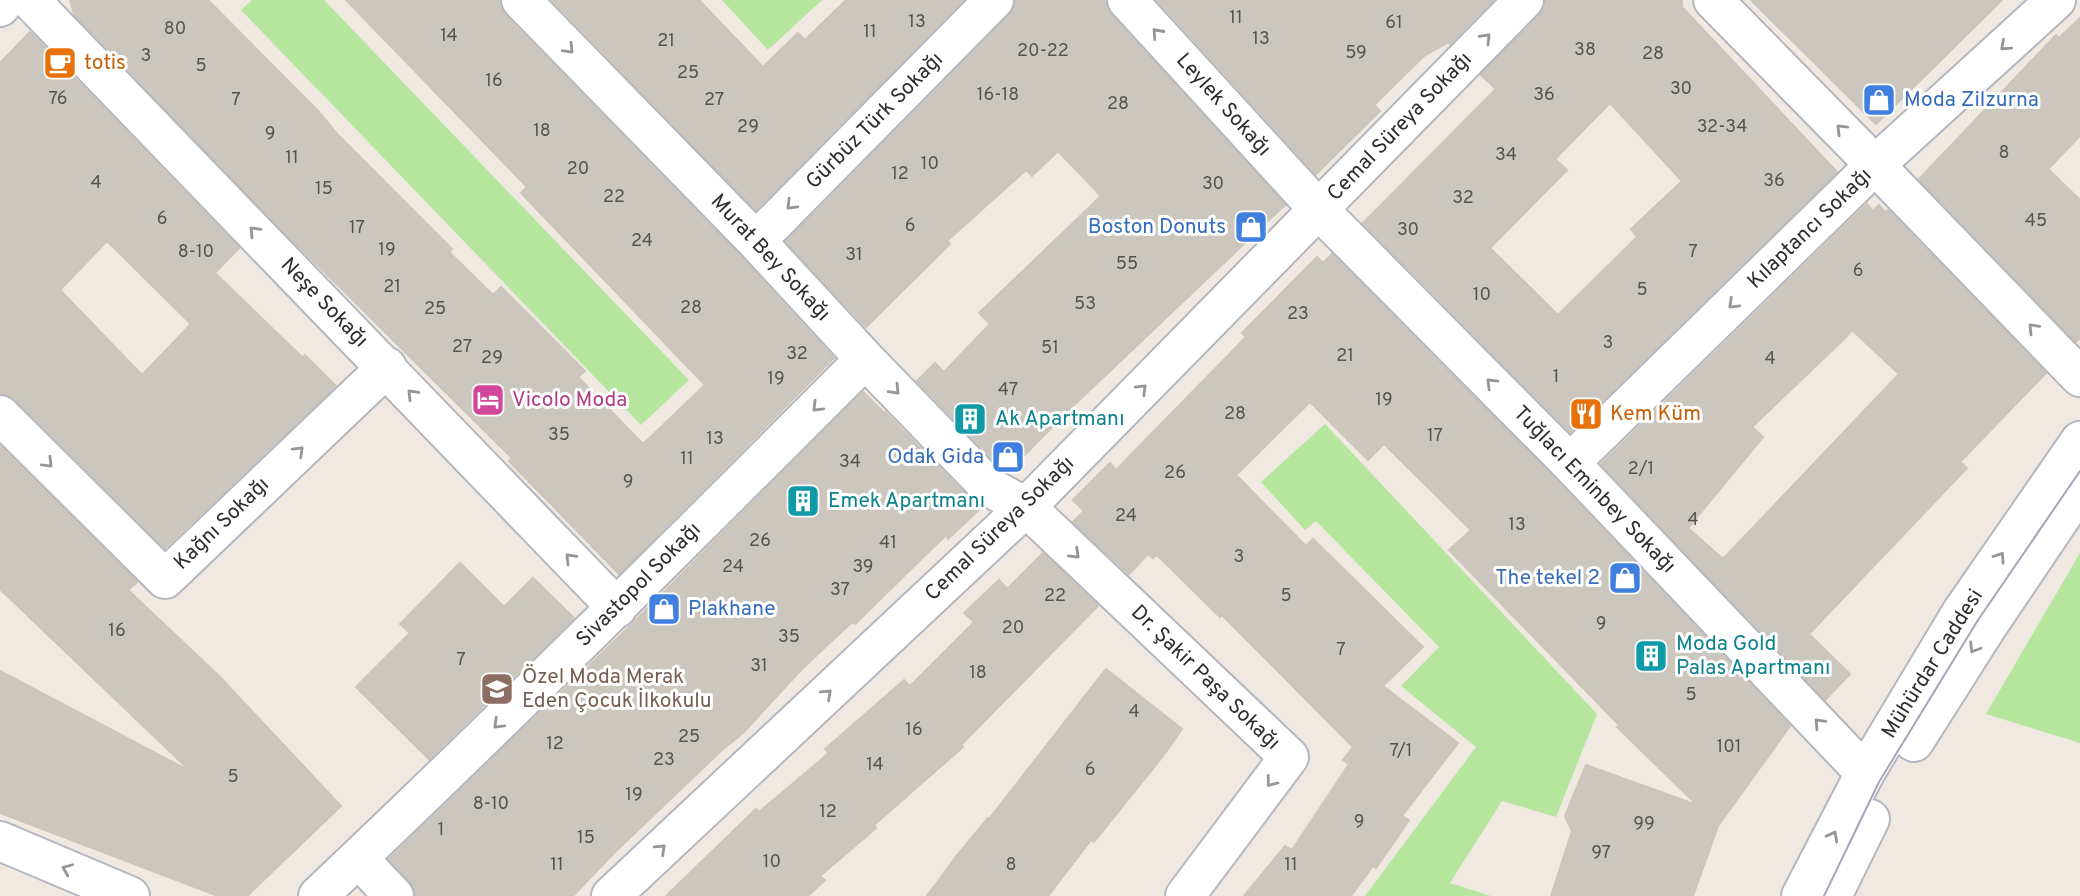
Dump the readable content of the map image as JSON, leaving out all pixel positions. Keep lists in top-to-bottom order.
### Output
{
  "streets": {
    "street": [
      "Leylek Sokağı",
      "Gürbüz Türk Sokağı",
      "Cemal Süreya Sokağı",
      "Kılaptancı Sokağı",
      "Murat Bey Sokağı",
      "Neşe Sokağı",
      "Tuğlacı Eminbey Sokağı",
      "Kağnı Sokağı",
      "Sivastopol Sokağı",
      "Mühürdar Caddesi",
      "Dr. Şakir Paşa Sokağı"
    ]
  },
  "crossings": [
    ["Leylek Sokağı", "Cemal Süreya Sokağı"],
    ["Leylek Sokağı", "Tuğlacı Eminbey Sokağı"],
    ["Gürbüz Türk Sokağı", "Murat Bey Sokağı"],
    ["Cemal Süreya Sokağı", "Murat Bey Sokağı"],
    ["Cemal Süreya Sokağı", "Tuğlacı Eminbey Sokağı"],
    ["Cemal Süreya Sokağı", "Dr. Şakir Paşa Sokağı"],
    ["Kılaptancı Sokağı", "Tuğlacı Eminbey Sokağı"],
    ["Murat Bey Sokağı", "Sivastopol Sokağı"],
    ["Murat Bey Sokağı", "Dr. Şakir Paşa Sokağı"],
    ["Neşe Sokağı", "Kağnı Sokağı"],
    ["Neşe Sokağı", "Sivastopol Sokağı"],
    ["Tuğlacı Eminbey Sokağı", "Mühürdar Caddesi"]
  ],
  "one_way": [
    "Leylek Sokağı",
    "Gürbüz Türk Sokağı",
    "Cemal Süreya Sokağı",
    "Kılaptancı Sokağı",
    "Murat Bey Sokağı",
    "Neşe Sokağı",
    "Tuğlacı Eminbey Sokağı",
    "Sivastopol Sokağı"
  ],
  "places": {
    "cafe": ["totis"],
    "shop": [
      "Moda Zilzurna",
      "Boston Donuts",
      "Odak Gida",
      "The tekel 2",
      "Plakhane"
    ],
    "hotel": ["Vicolo Moda"],
    "restaurant": ["Kem Küm"],
    "building": ["Ak Apartmanı", "Emek Apartmanı", "Moda Gold Palas Apartmanı"],
    "school or university": ["Özel Moda Merak Eden Çocuk İlkokulu"]
  },
  "house_numbers": [
    "11",
    "13",
    "61",
    "80",
    "11",
    "14",
    "13",
    "21",
    "38",
    "20-22",
    "59",
    "28",
    "3",
    "5",
    "25",
    "16",
    "30",
    "16-18",
    "36",
    "76",
    "7",
    "27",
    "28",
    "29",
    "32-34",
    "18",
    "9",
    "8",
    "34",
    "11",
    "10",
    "20",
    "12",
    "36",
    "4",
    "30",
    "15",
    "22",
    "32",
    "6",
    "45",
    "6",
    "17",
    "30",
    "24",
    "19",
    "8-10",
    "7",
    "31",
    "55",
    "6",
    "21",
    "5",
    "10",
    "53",
    "28",
    "25",
    "23",
    "3",
    "27",
    "51",
    "32",
    "21",
    "29",
    "4",
    "1",
    "19",
    "47",
    "19",
    "28",
    "35",
    "17",
    "13",
    "11",
    "34",
    "2/1",
    "26",
    "9",
    "24",
    "4",
    "13",
    "26",
    "41",
    "3",
    "24",
    "39",
    "37",
    "22",
    "5",
    "9",
    "20",
    "16",
    "35",
    "7",
    "7",
    "31",
    "18",
    "5",
    "4",
    "16",
    "25",
    "12",
    "101",
    "7/1",
    "23",
    "14",
    "6",
    "5",
    "19",
    "8-10",
    "12",
    "9",
    "99",
    "1",
    "15",
    "97",
    "10",
    "11",
    "8",
    "11"
  ]
}
